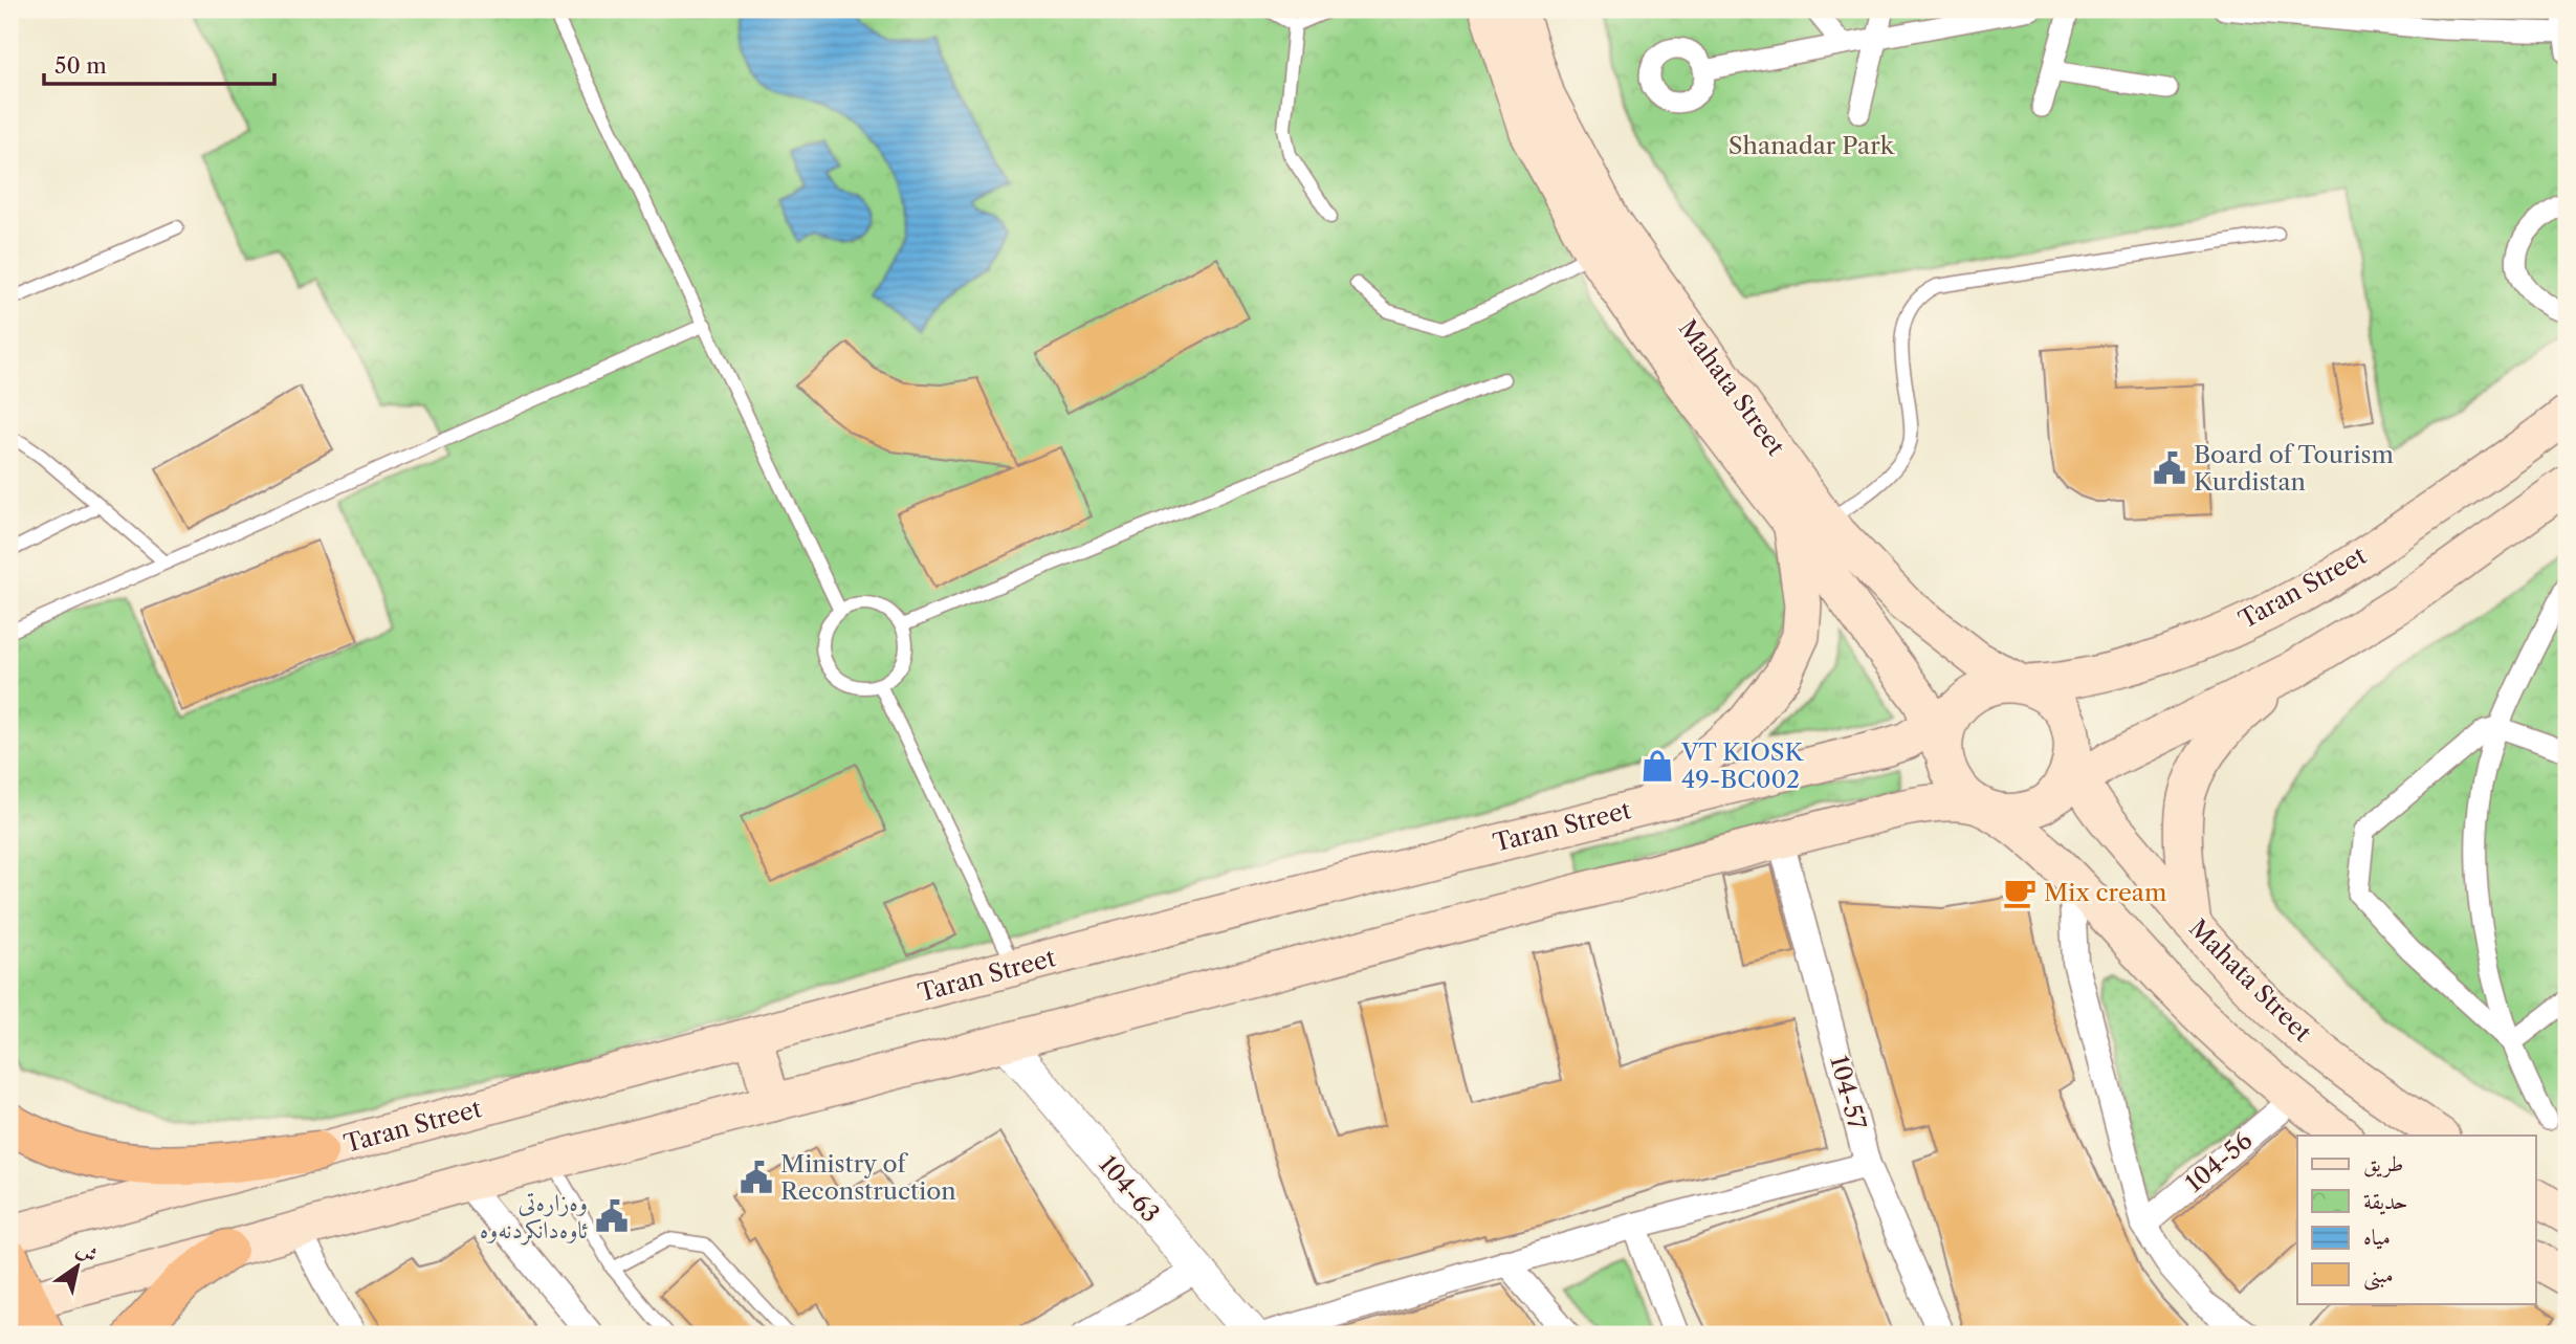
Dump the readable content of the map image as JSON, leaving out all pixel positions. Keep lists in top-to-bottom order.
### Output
{
  "streets": {
    "main road": ["Mahata Street", "Taran Street"],
    "street": ["104-57", "104-56", "104-63"]
  },
  "crossings": [
    ["Mahata Street", "Taran Street"]
  ],
  "parks": ["Shanadar Park"],
  "places": {
    "public building": ["Board of Tourism Kurdistan", "Ministry of Reconstruction", "وەزارەتی ئاوەدانکردنەوە"],
    "shop": ["VT KIOSK 49-BC002"],
    "cafe": ["Mix cream"]
  },
  "legend": [
    "طريق",
    "حديقة",
    "مياه",
    "مبنى"
  ],
  "scale_bar": "50 m",
  "north": "top right"
}
